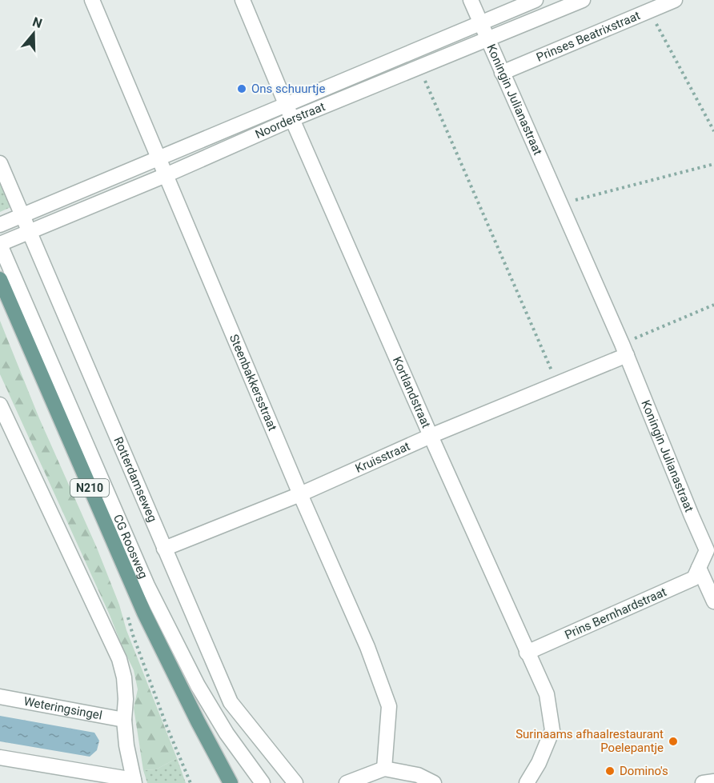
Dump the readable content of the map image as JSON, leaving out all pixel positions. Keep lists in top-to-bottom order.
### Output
{
  "streets": {
    "main road": ["N210", "CG Roosweg"],
    "street": [
      "Prinses Beatrixstraat",
      "Koningin Julianastraat",
      "Noorderstraat",
      "Steenbakkersstraat",
      "Kortlandstraat",
      "Kruisstraat",
      "Rotterdamseweg",
      "Prins Bernhardstraat",
      "Weteringsingel"
    ]
  },
  "crossings": [
    ["Prinses Beatrixstraat", "Koningin Julianastraat"],
    ["Koningin Julianastraat", "Noorderstraat"],
    ["Koningin Julianastraat", "Kruisstraat"],
    ["Koningin Julianastraat", "Prins Bernhardstraat"],
    ["Noorderstraat", "Steenbakkersstraat"],
    ["Noorderstraat", "Kortlandstraat"],
    ["Noorderstraat", "Rotterdamseweg"],
    ["Noorderstraat", "CG Roosweg"],
    ["Steenbakkersstraat", "Kruisstraat"],
    ["Kortlandstraat", "Kruisstraat"],
    ["Kortlandstraat", "Prins Bernhardstraat"],
    ["Kruisstraat", "Rotterdamseweg"]
  ],
  "places": ["Ons schuurtje", "Surinaams afhaalrestaurant Poelepantje", "Domino's"],
  "north": "top"
}
